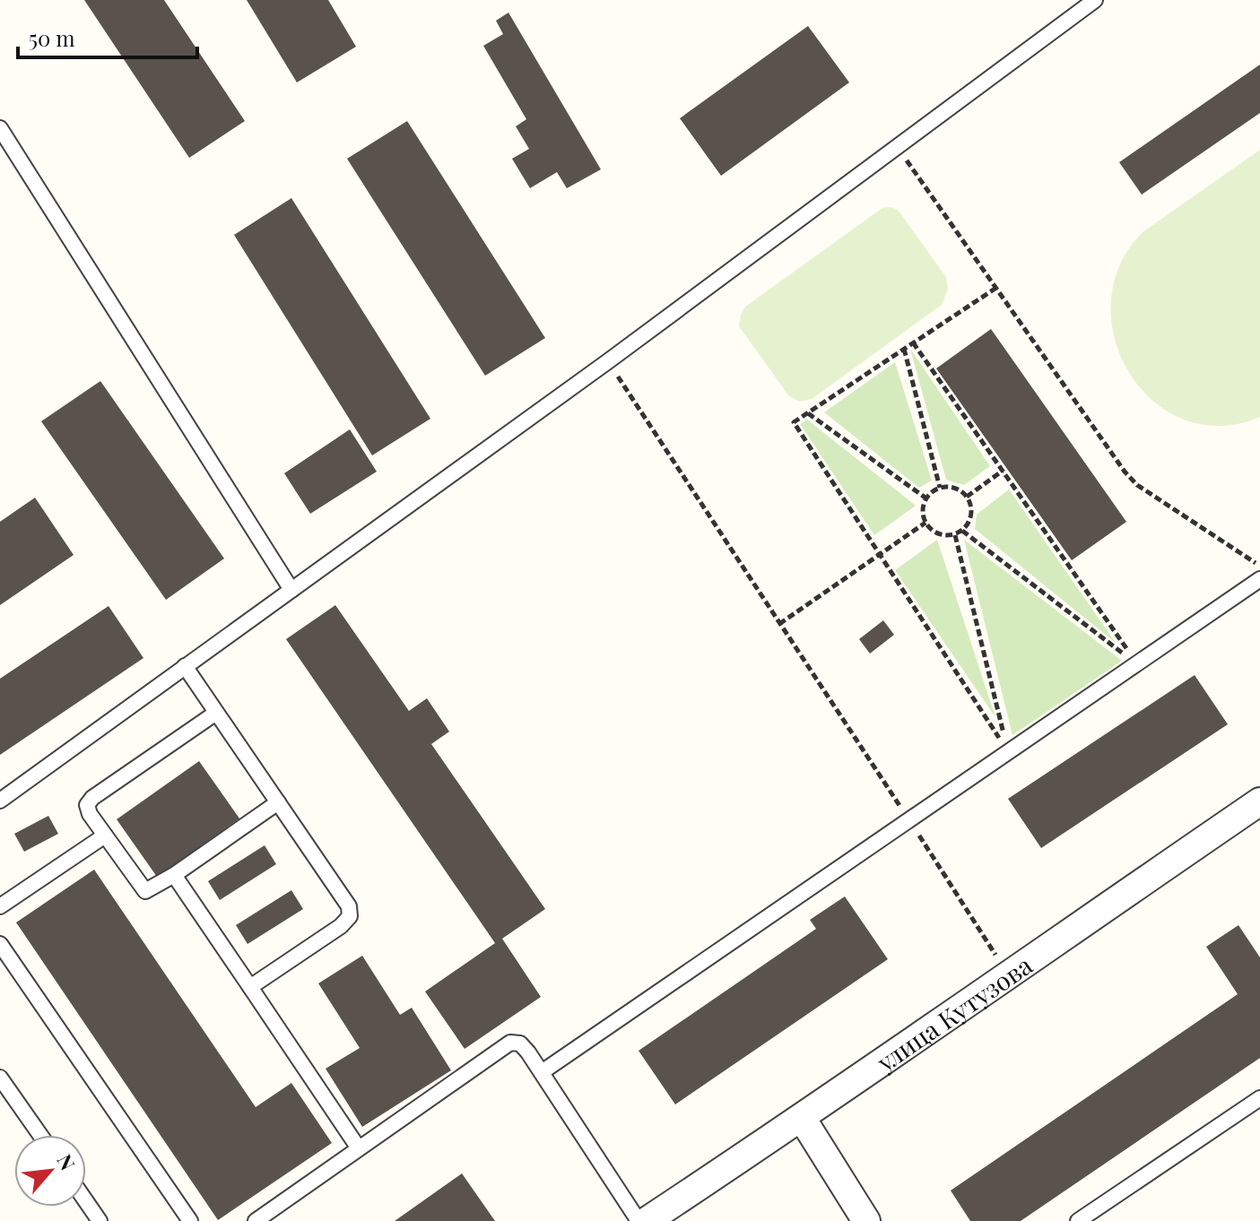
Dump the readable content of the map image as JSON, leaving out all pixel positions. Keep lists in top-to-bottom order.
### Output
{
  "streets": {
    "street": ["улица Кутузова"]
  },
  "scale_bar": "50 m",
  "north": "top right"
}
